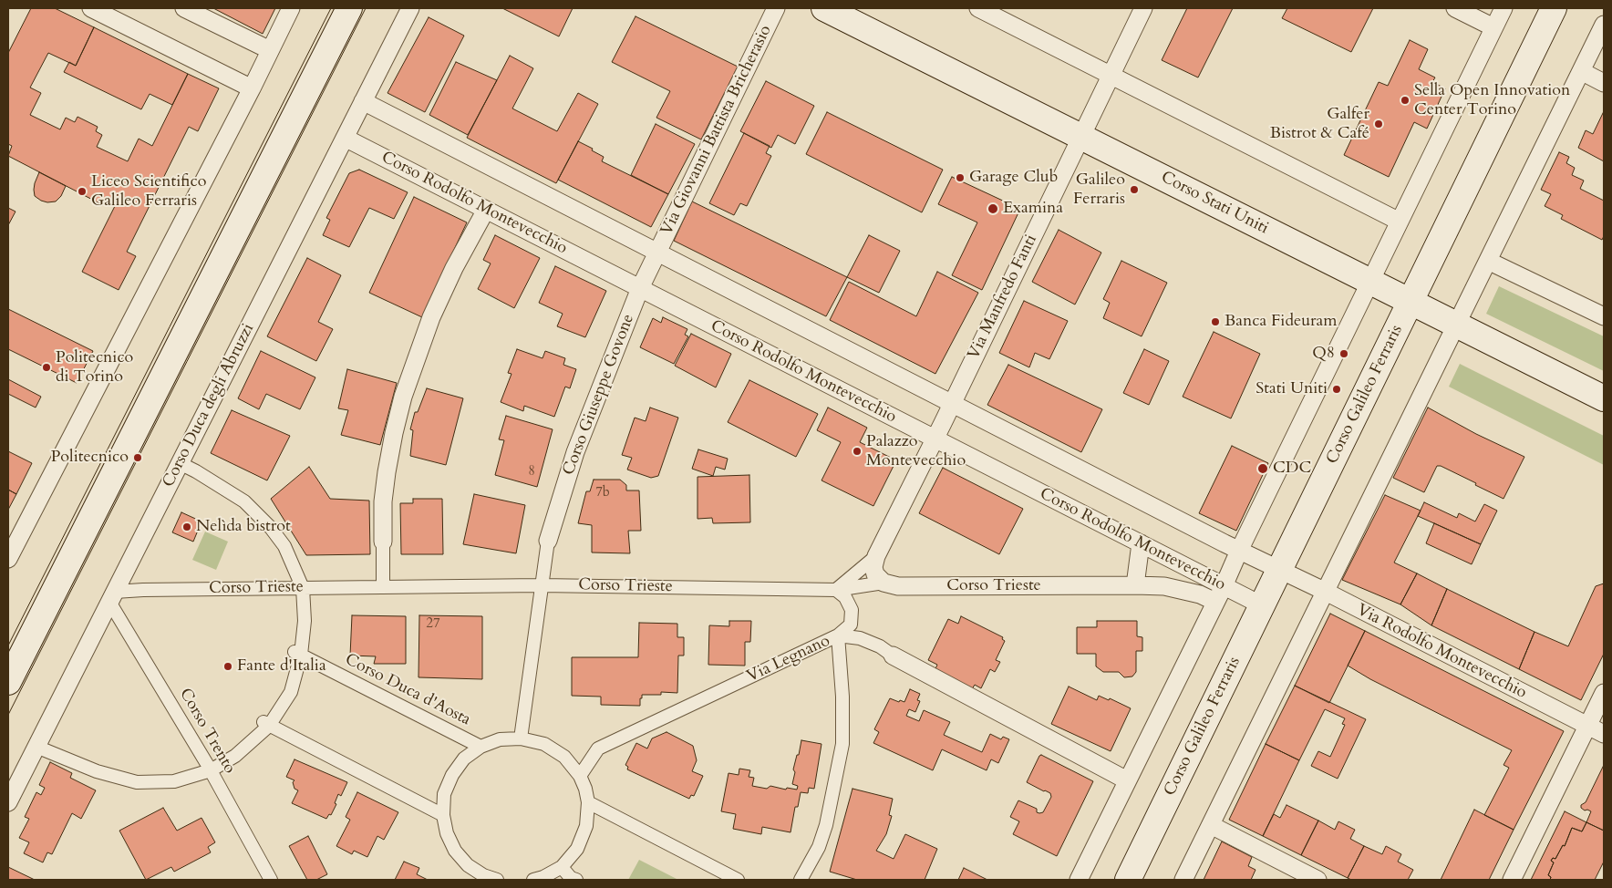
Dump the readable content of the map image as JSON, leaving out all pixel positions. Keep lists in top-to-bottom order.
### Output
{
  "streets": {
    "main road": ["Corso Stati Uniti", "Corso Galileo Ferraris"],
    "street": [
      "Via Giovanni Battista Bricherasio",
      "Corso Rodolfo Montevecchio",
      "Via Manfredo Fanti",
      "Corso Giuseppe Govone",
      "Corso Duca degli Abruzzi",
      "Corso Trieste",
      "Via Rodolfo Montevecchio",
      "Via Legnano",
      "Corso Duca d'Aosta",
      "Corso Trento"
    ]
  },
  "crossings": [
    ["Via Giovanni Battista Bricherasio", "Corso Giuseppe Govone"],
    ["Corso Rodolfo Montevecchio", "Via Manfredo Fanti"],
    ["Corso Rodolfo Montevecchio", "Corso Giuseppe Govone"],
    ["Corso Rodolfo Montevecchio", "Corso Galileo Ferraris"],
    ["Corso Rodolfo Montevecchio", "Corso Duca degli Abruzzi"],
    ["Corso Stati Uniti", "Via Manfredo Fanti"],
    ["Corso Stati Uniti", "Corso Galileo Ferraris"],
    ["Corso Galileo Ferraris", "Via Rodolfo Montevecchio"],
    ["Corso Duca degli Abruzzi", "Corso Trieste"],
    ["Corso Duca degli Abruzzi", "Corso Trento"],
    ["Corso Trieste", "Corso Trento"]
  ],
  "places": [
    "Sella Open Innovation Center Torino",
    "Galfer Bistrot & Café",
    "Garage Club",
    "Galileo Ferraris",
    "Liceo Scientifico Galileo Ferraris",
    "Examina",
    "Banca Fideuram",
    "Q8",
    "Politecnico di Torino",
    "Stati Uniti",
    "Palazzo Montevecchio",
    "Politecnico",
    "CDC",
    "Nelìda bistrot",
    "Fante d'Italia"
  ],
  "house_numbers": ["8", "7b", "27"]
}
